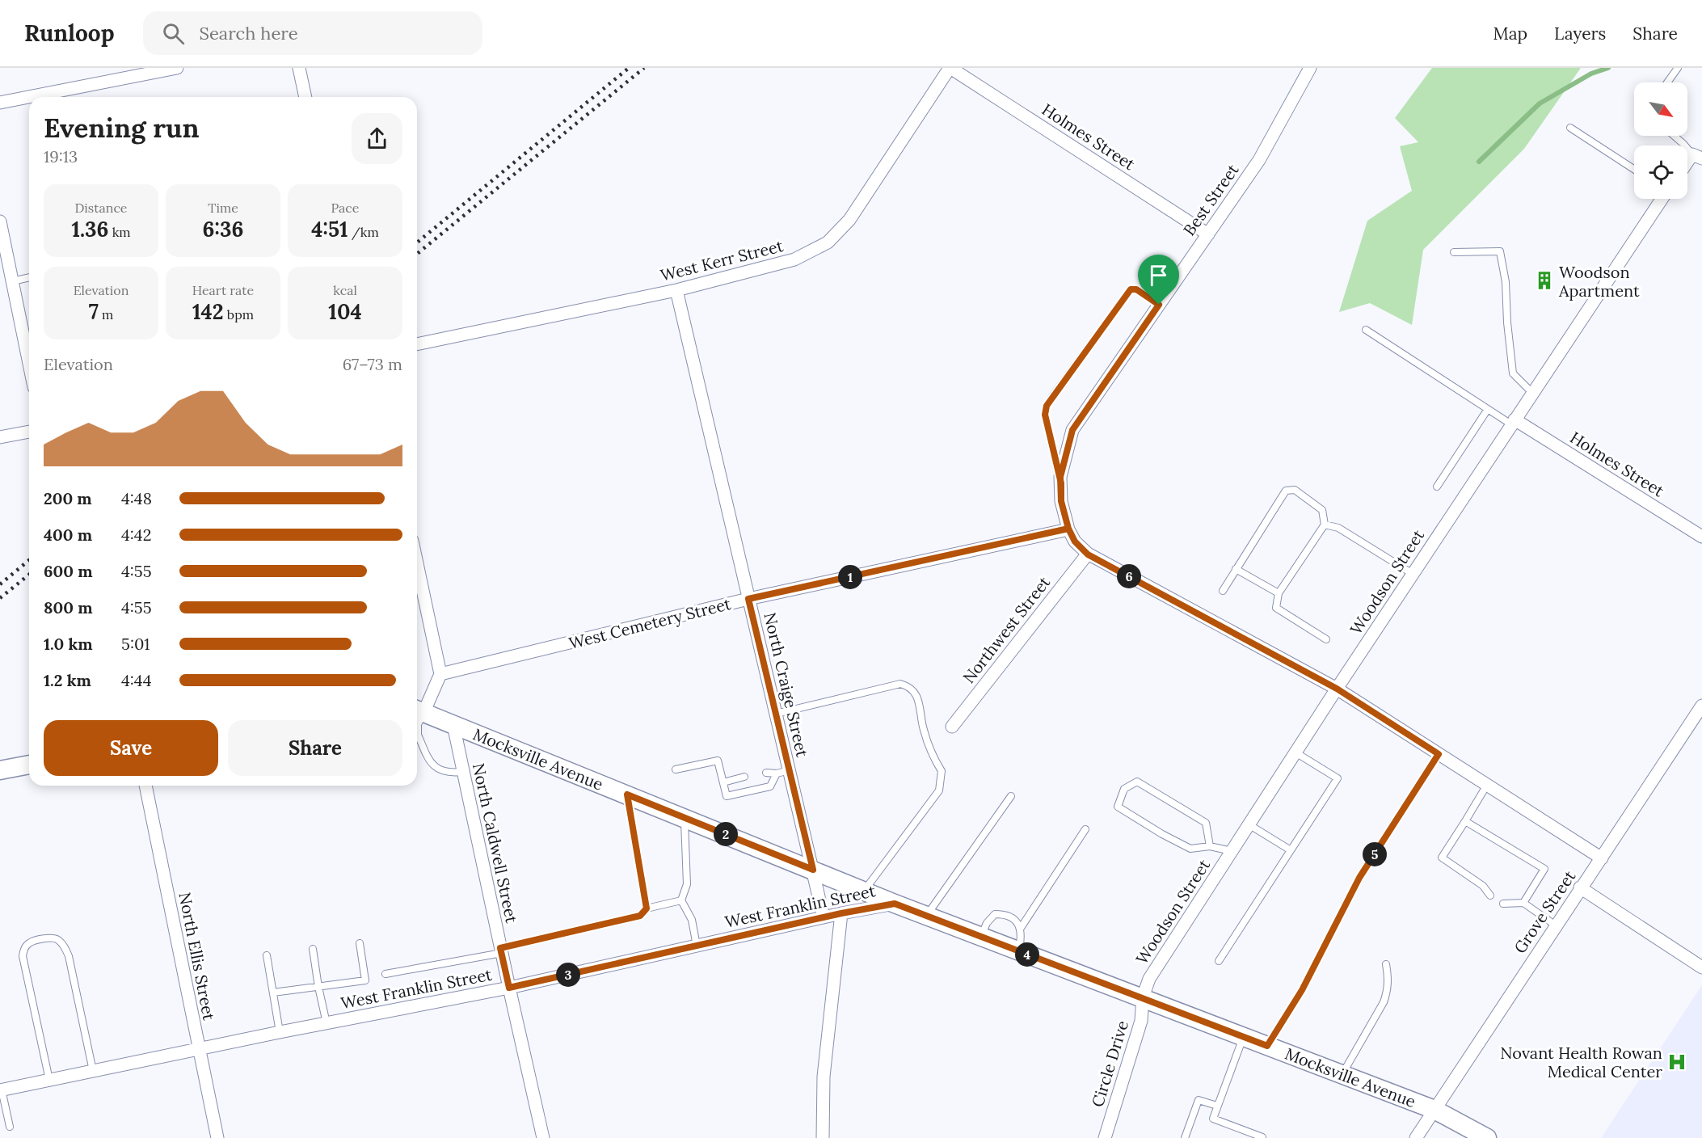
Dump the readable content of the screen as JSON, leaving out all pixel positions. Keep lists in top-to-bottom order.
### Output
{
  "streets": {
    "street": [
      "Holmes Street",
      "Best Street",
      "West Kerr Street",
      "Woodson Street",
      "West Cemetery Street",
      "Northwest Street",
      "North Craige Street",
      "Mocksville Avenue",
      "North Caldwell Street",
      "West Franklin Street",
      "Grove Street",
      "North Ellis Street",
      "Circle Drive"
    ]
  },
  "crossings": [
    ["Holmes Street", "Best Street"],
    ["Holmes Street", "West Kerr Street"],
    ["Holmes Street", "Woodson Street"],
    ["Best Street", "West Cemetery Street"],
    ["West Kerr Street", "North Craige Street"],
    ["Woodson Street", "Mocksville Avenue"],
    ["Woodson Street", "Circle Drive"],
    ["West Cemetery Street", "North Craige Street"],
    ["North Craige Street", "Mocksville Avenue"],
    ["North Craige Street", "West Franklin Street"],
    ["Mocksville Avenue", "North Caldwell Street"],
    ["Mocksville Avenue", "West Franklin Street"],
    ["Mocksville Avenue", "Grove Street"],
    ["Mocksville Avenue", "Circle Drive"],
    ["North Caldwell Street", "West Franklin Street"],
    ["West Franklin Street", "North Ellis Street"]
  ],
  "places": {
    "building": ["Woodson Apartment"],
    "hospital": ["Novant Health Rowan Medical Center"]
  },
  "north": "bottom right",
  "page": {
    "header": "Runloop",
    "search": "Search here",
    "nav": ["Map", "Layers", "Share"],
    "heading": ["Evening run", "19:13"],
    "stats": [
      ["Distance", "1.36 km"],
      ["Time", "6:36"],
      ["Pace", "4:51 /km"],
      ["Elevation", "7 m"],
      ["Heart rate", "142 bpm"],
      ["kcal", "104"]
    ],
    "chart": ["Elevation", "67–73 m"],
    "list": [
      {
        "name": "200 m",
        "note": "4:48"
      },
      {
        "name": "400 m",
        "note": "4:42"
      },
      {
        "name": "600 m",
        "note": "4:55"
      },
      {
        "name": "800 m",
        "note": "4:55"
      },
      {
        "name": "1.0 km",
        "note": "5:01"
      },
      {
        "name": "1.2 km",
        "note": "4:44"
      }
    ],
    "pins": [
      "6",
      "1",
      "2",
      "5",
      "4",
      "3"
    ],
    "buttons": ["Save", "Share"]
  }
}
